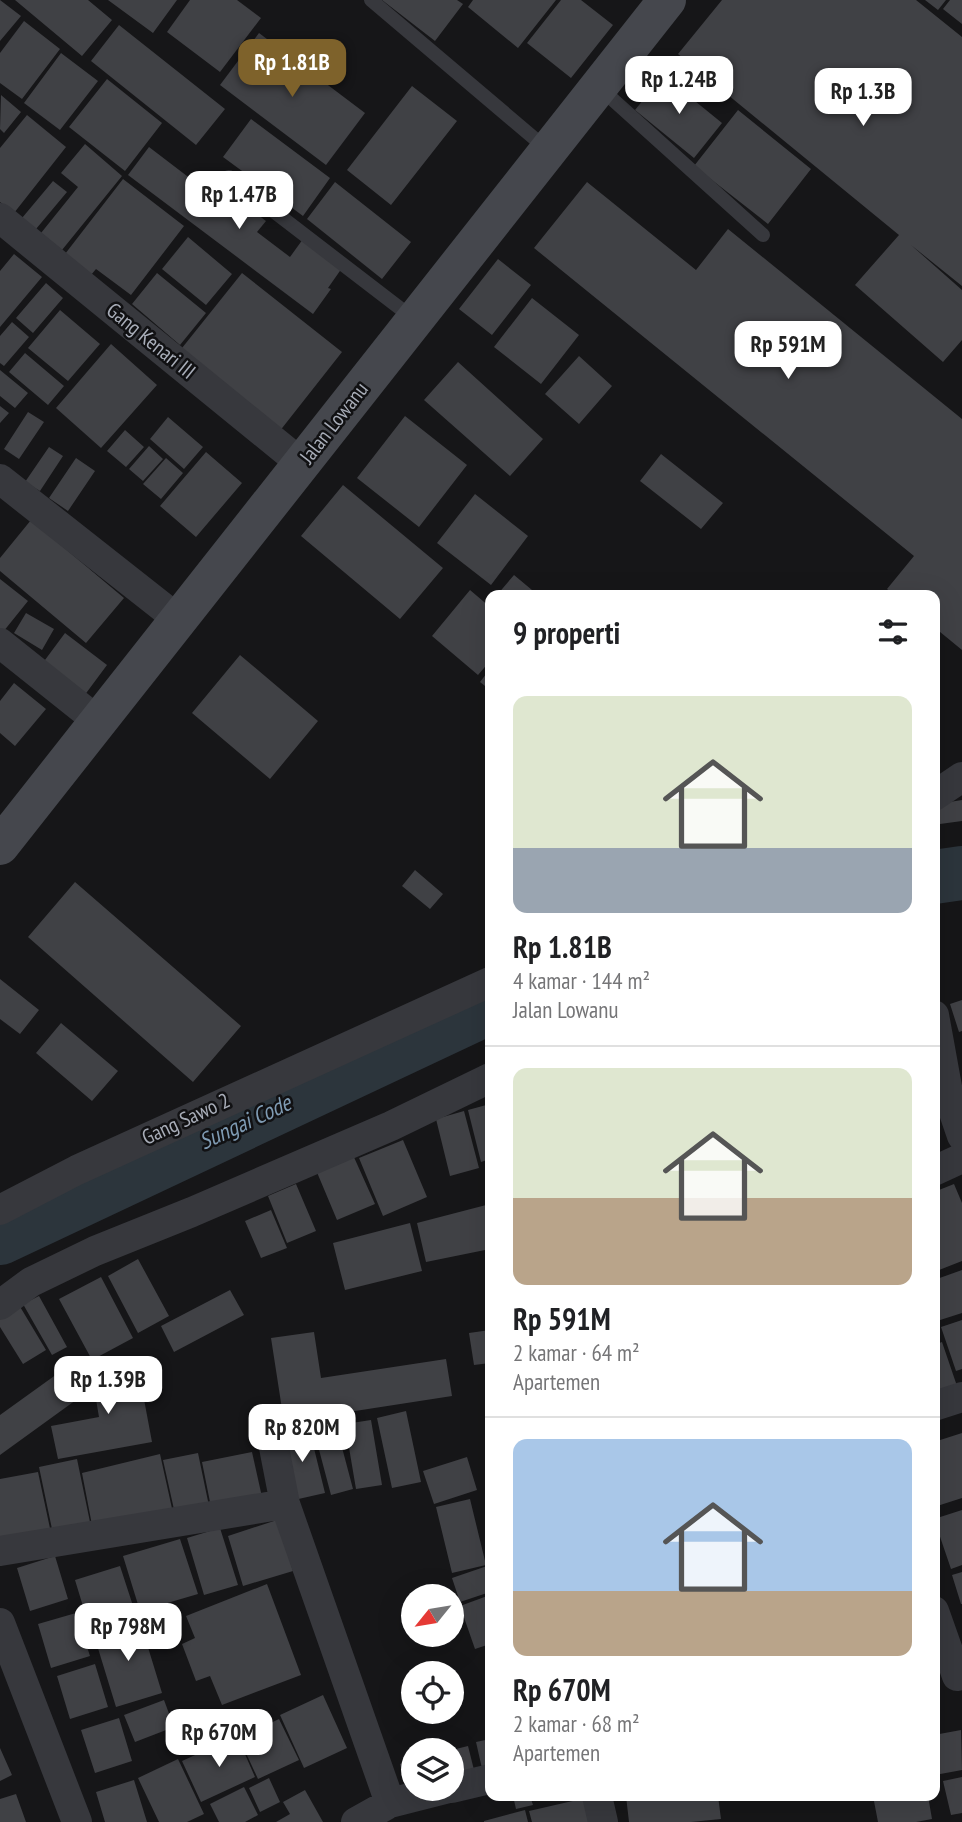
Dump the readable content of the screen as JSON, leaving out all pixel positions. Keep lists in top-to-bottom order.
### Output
{
  "streets": {
    "main road": ["Jalan Lowanu"],
    "street": ["Gang Kenari III", "Gang Sawo 2"]
  },
  "crossings": [
    ["Gang Kenari III", "Jalan Lowanu"]
  ],
  "water": ["Sungai Code"],
  "north": "bottom left",
  "page": {
    "price": [
      "Rp 1.81B",
      "Rp 1.24B",
      "Rp 1.3B",
      "Rp 1.47B",
      "Rp 591M",
      "Rp 1.39B",
      "Rp 820M",
      "Rp 798M",
      "Rp 670M"
    ],
    "heading": "9 properti",
    "list": [
      {
        "name": "Rp 1.81B",
        "note": "4 kamar · 144 m² · Jalan Lowanu"
      },
      {
        "name": "Rp 591M",
        "note": "2 kamar · 64 m² · Apartemen"
      },
      {
        "name": "Rp 670M",
        "note": "2 kamar · 68 m² · Apartemen"
      }
    ]
  }
}
